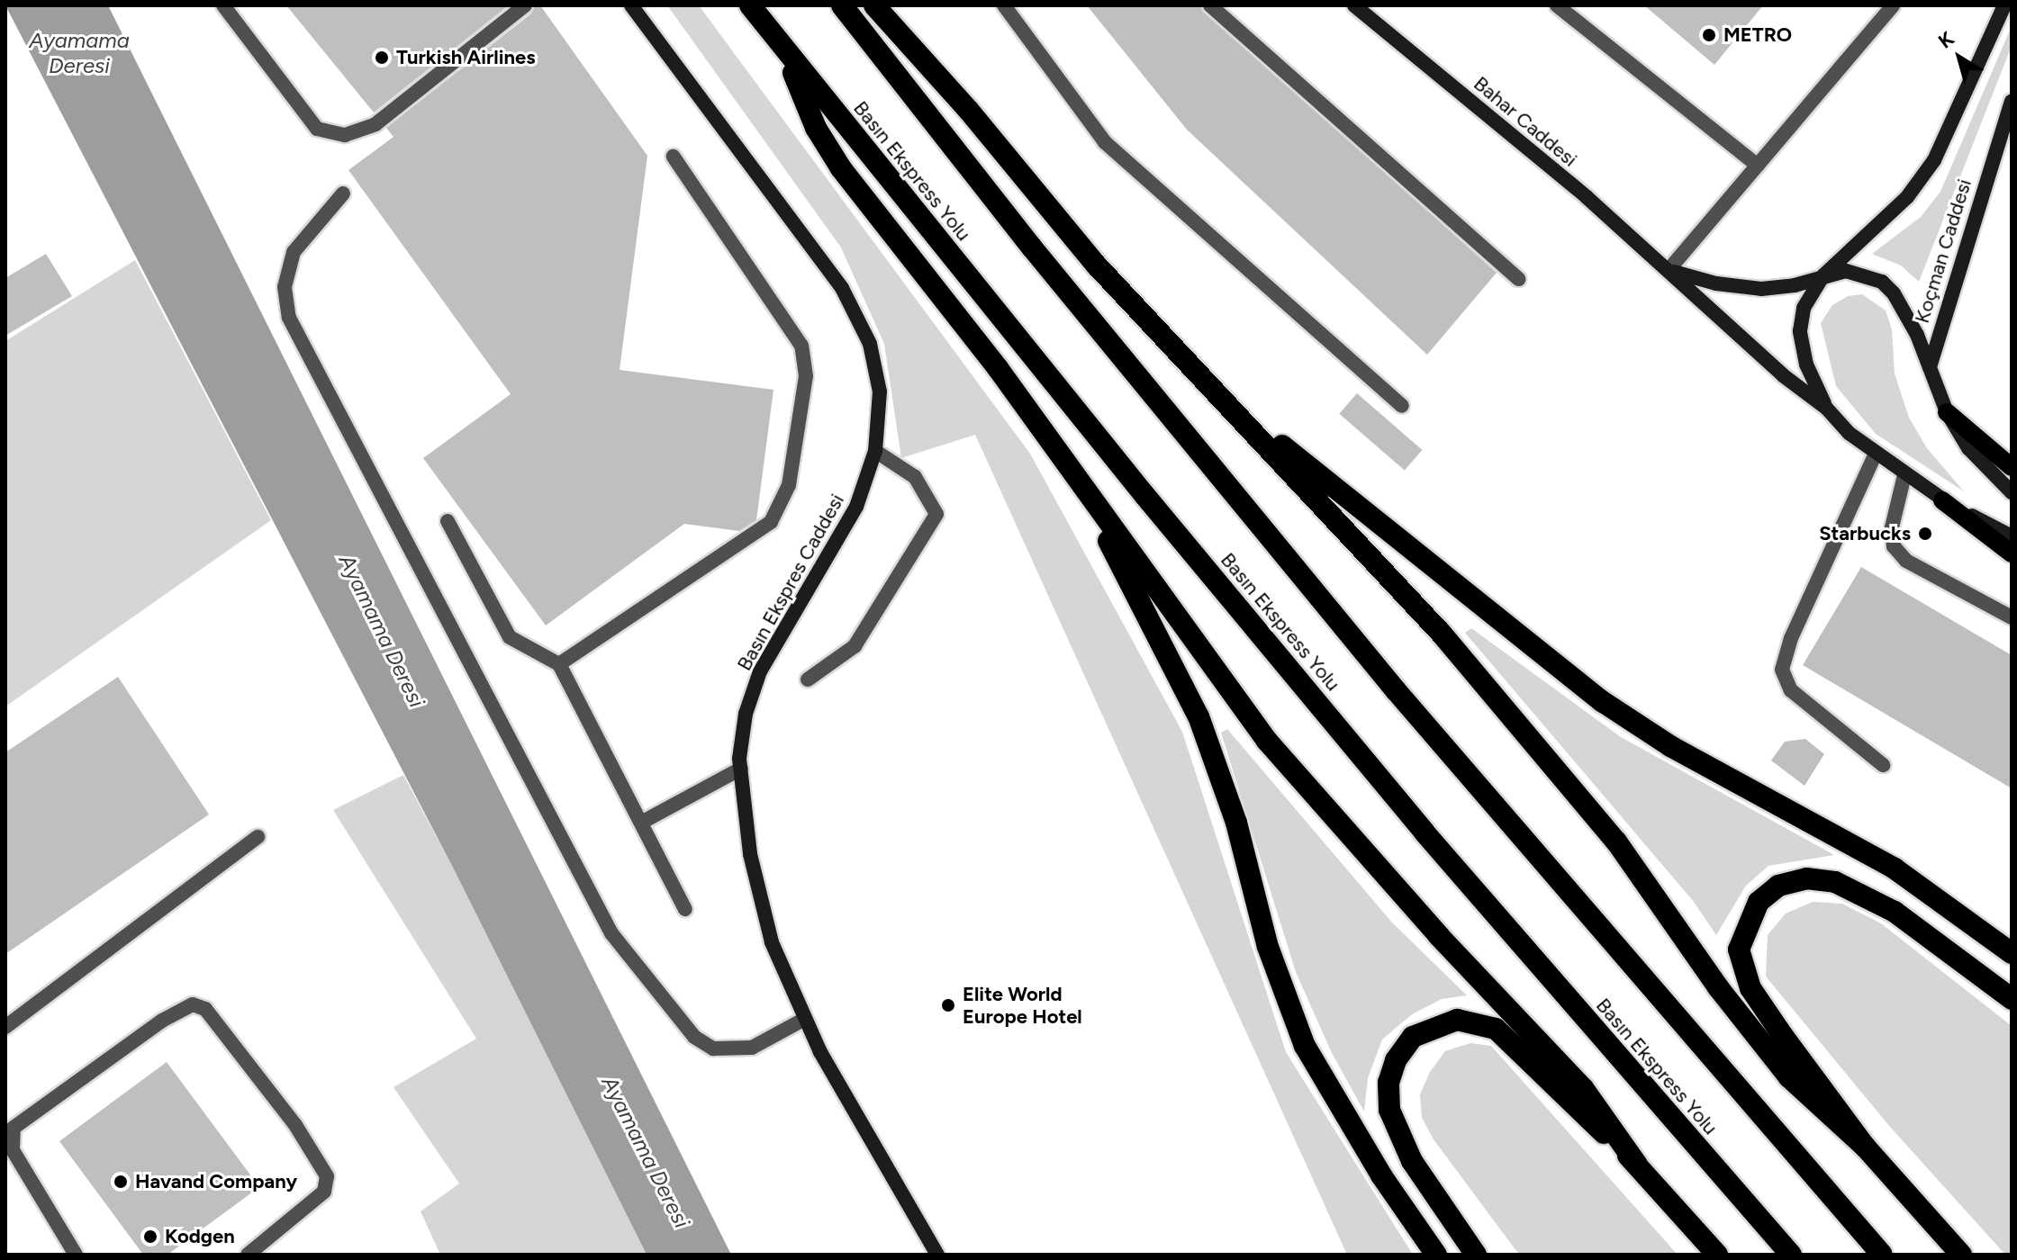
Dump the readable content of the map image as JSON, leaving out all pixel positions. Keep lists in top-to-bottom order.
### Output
{
  "streets": {
    "highway": ["Basın Ekspress Yolu"],
    "main road": ["Bahar Caddesi", "Koçman Caddesi", "Basın Ekspres Caddesi"]
  },
  "crossings": [
    ["Bahar Caddesi", "Koçman Caddesi"]
  ],
  "water": ["Ayamama Deresi"],
  "places": [
    "METRO",
    "Turkish Airlines",
    "Starbucks",
    "Elite World Europe Hotel",
    "Havand Company",
    "Kodgen"
  ],
  "north": "top left"
}
